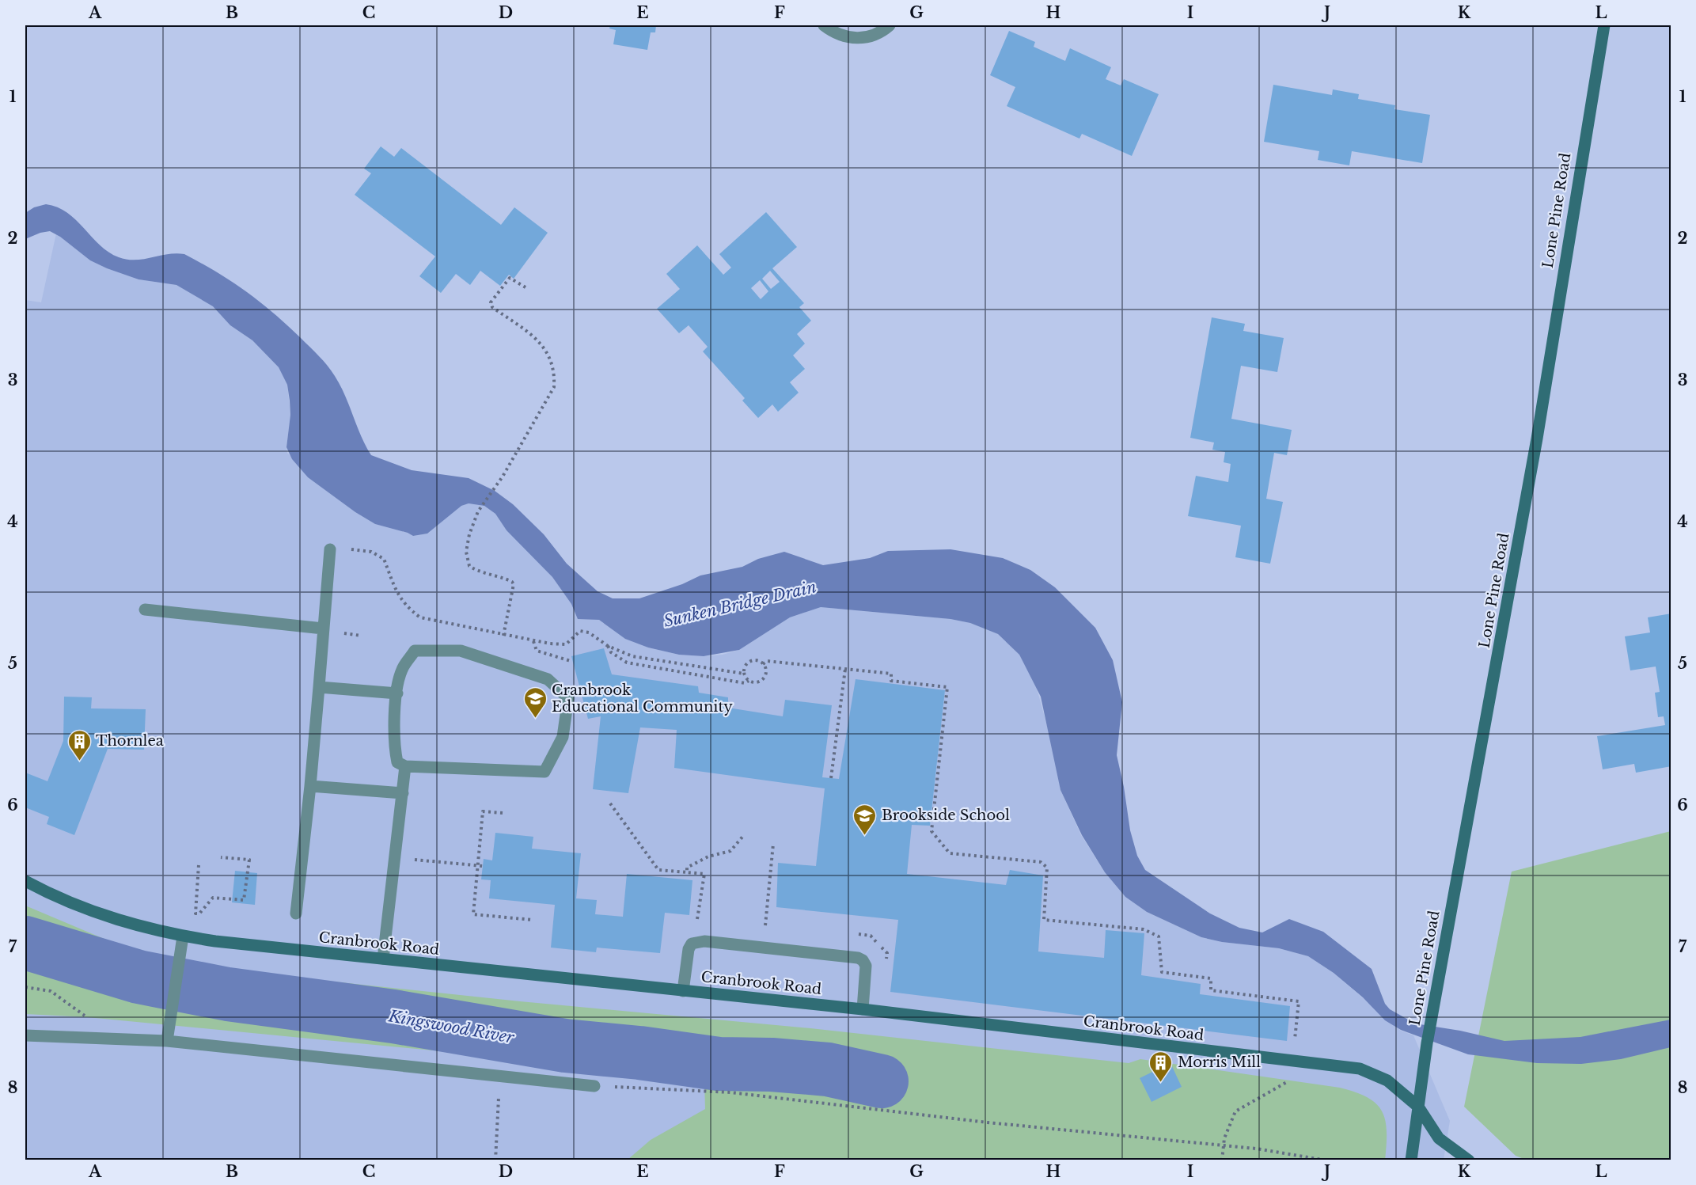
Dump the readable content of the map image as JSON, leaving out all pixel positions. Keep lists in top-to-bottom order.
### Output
{
  "streets": {
    "street": ["Lone Pine Road", "Cranbrook Road"]
  },
  "crossings": [
    ["Lone Pine Road", "Cranbrook Road"]
  ],
  "water": ["Sunken Bridge Drain", "Kingswood River"],
  "places": {
    "school or university": ["Cranbrook Educational Community", "Brookside School"],
    "building": ["Thornlea", "Morris Mill"]
  },
  "grid": {
    "columns": [
      "A",
      "B",
      "C",
      "D",
      "E",
      "F",
      "G",
      "H",
      "I",
      "J",
      "K",
      "L"
    ],
    "rows": [
      "1",
      "2",
      "3",
      "4",
      "5",
      "6",
      "7",
      "8"
    ]
  }
}
